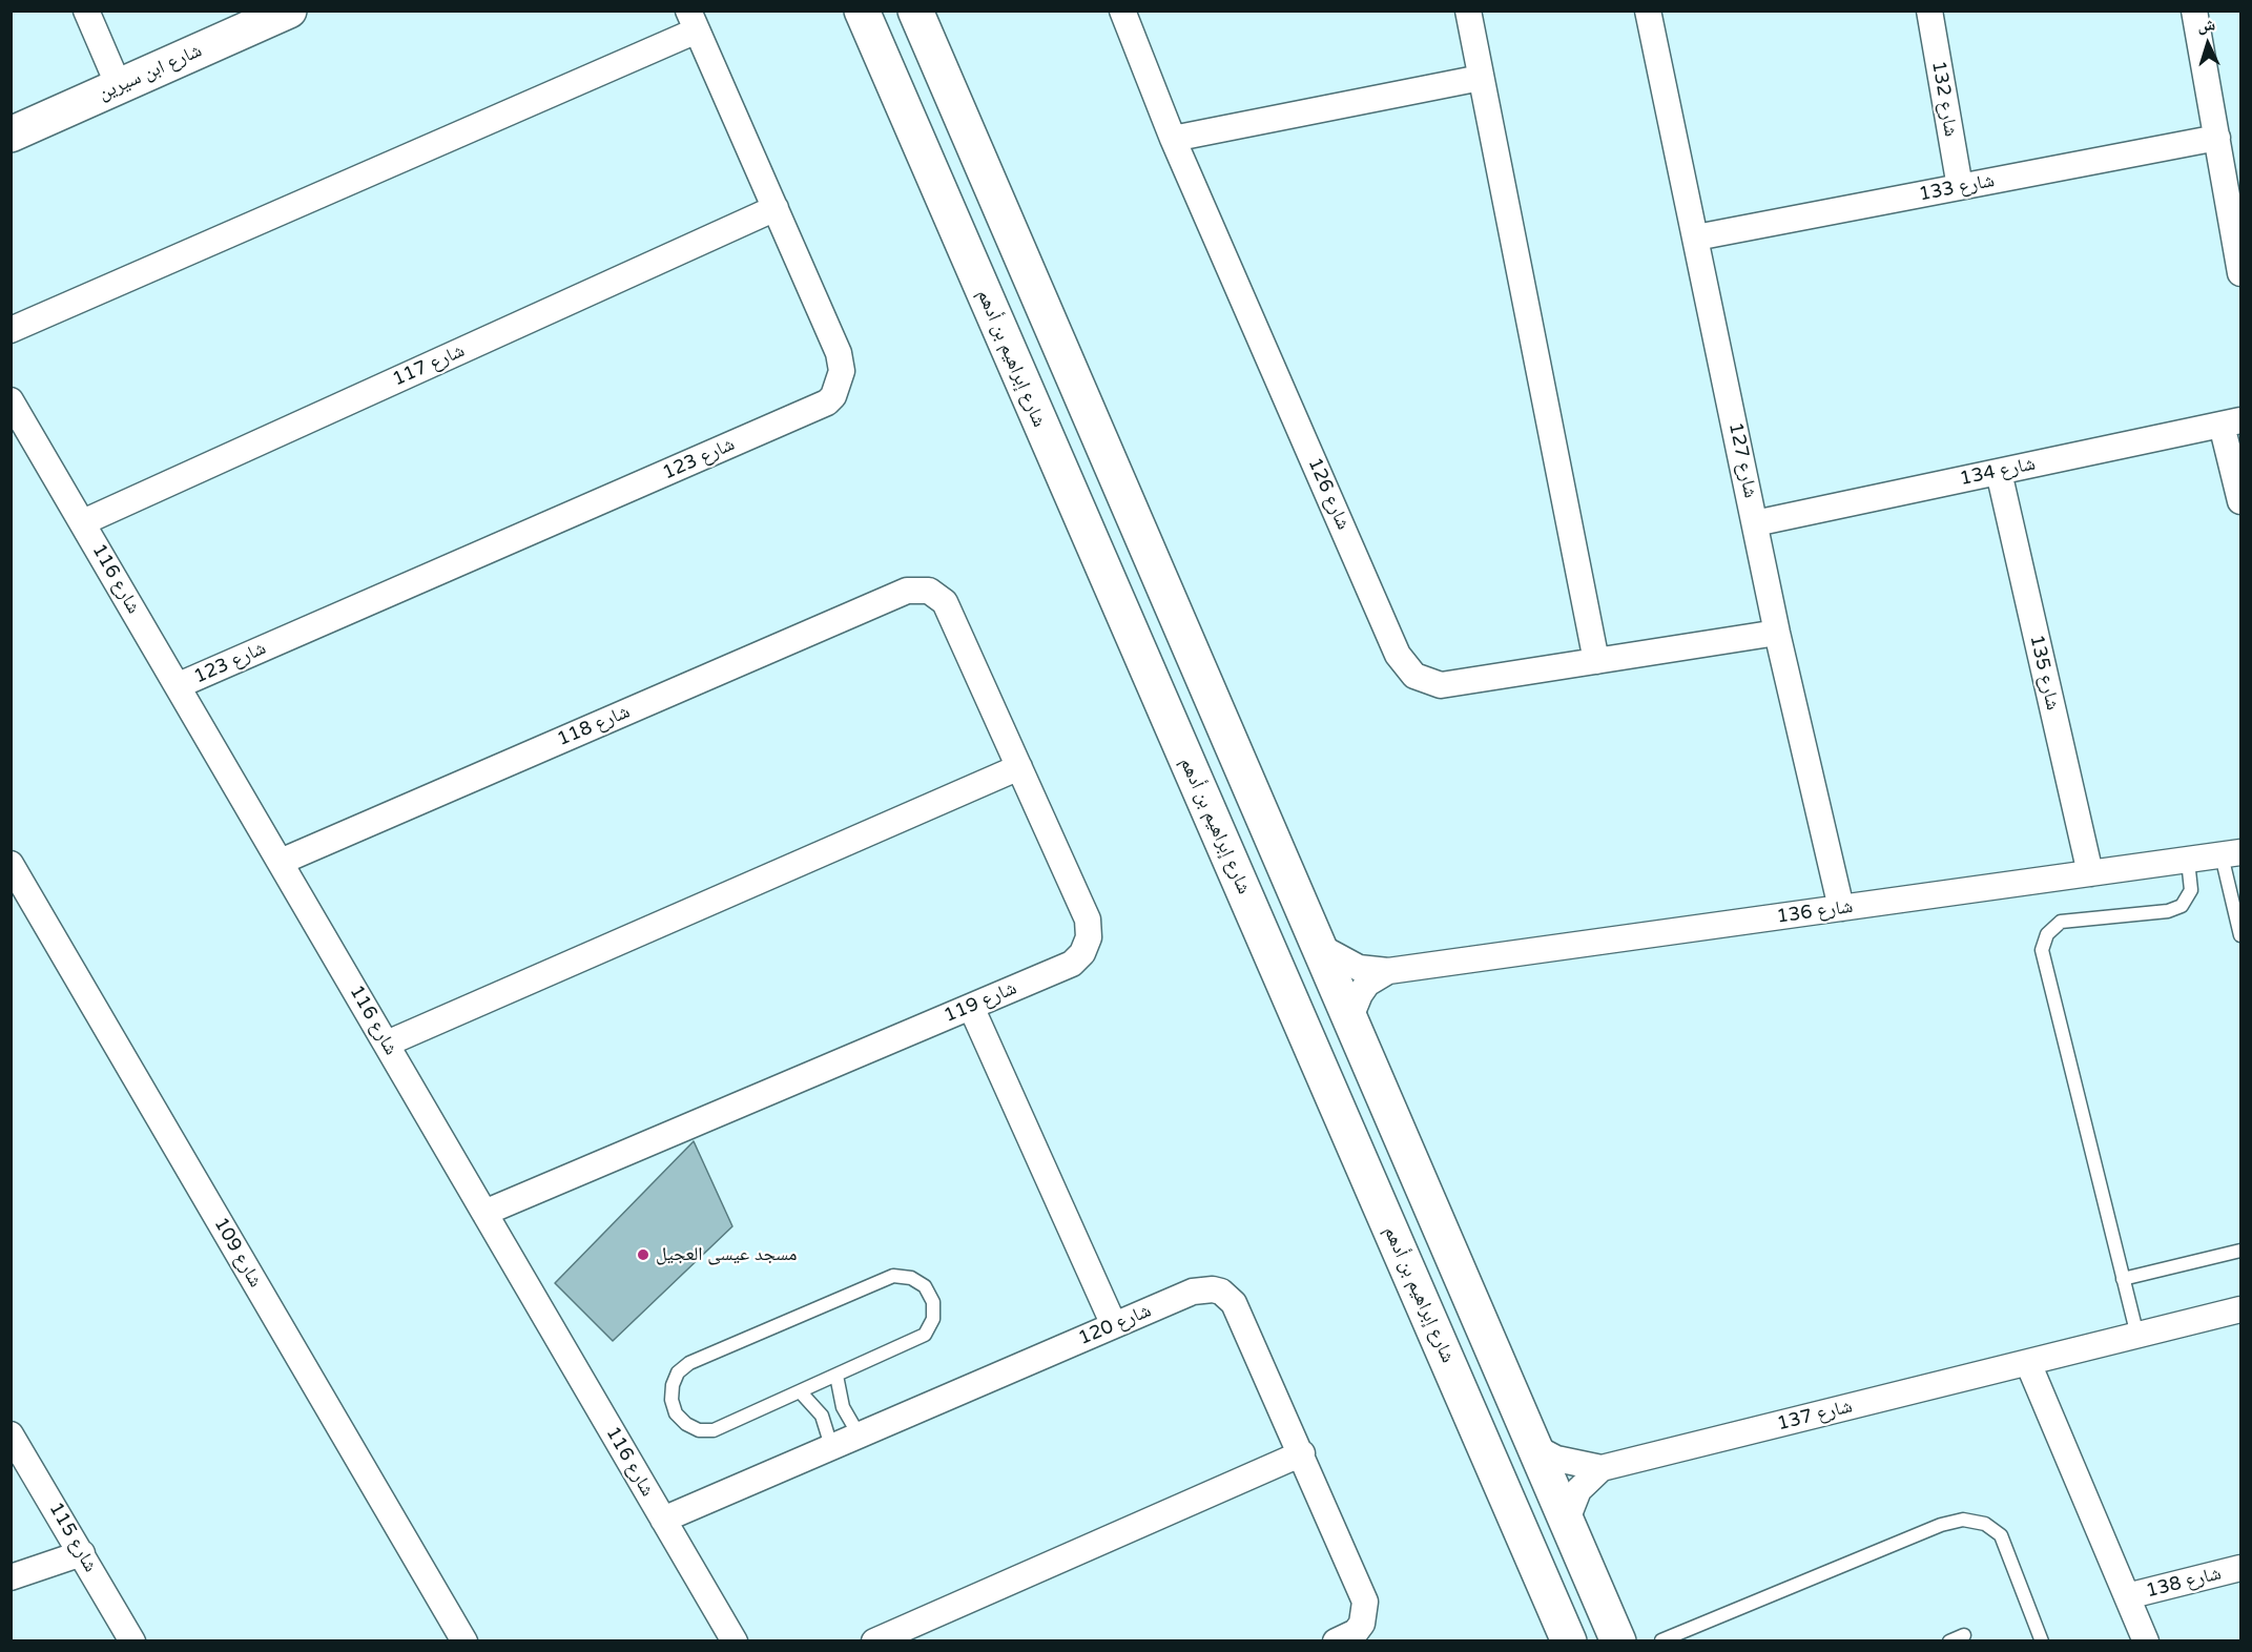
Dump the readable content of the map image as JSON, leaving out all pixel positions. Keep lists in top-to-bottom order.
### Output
{
  "streets": {
    "street": [
      "شارع ابن سيرين",
      "شارع 132",
      "شارع 133",
      "شارع إبراهيم بن أدهم",
      "شارع 117",
      "شارع 123",
      "شارع 127",
      "شارع 134",
      "شارع 126",
      "شارع 116",
      "شارع 135",
      "شارع 118",
      "شارع 136",
      "شارع 119",
      "شارع 109",
      "شارع 120",
      "شارع 137",
      "شارع 115",
      "شارع 138"
    ]
  },
  "crossings": [
    ["شارع 132", "شارع 133"],
    ["شارع 133", "شارع 127"],
    ["شارع 117", "شارع 123"],
    ["شارع 117", "شارع 116"],
    ["شارع 123", "شارع 116"],
    ["شارع 127", "شارع 134"],
    ["شارع 127", "شارع 126"],
    ["شارع 127", "شارع 136"],
    ["شارع 134", "شارع 135"],
    ["شارع 116", "شارع 118"],
    ["شارع 116", "شارع 119"],
    ["شارع 116", "شارع 120"],
    ["شارع 135", "شارع 136"],
    ["شارع 118", "شارع 119"]
  ],
  "places": ["مسجد عيسى العجيل"],
  "north": "top"
}
